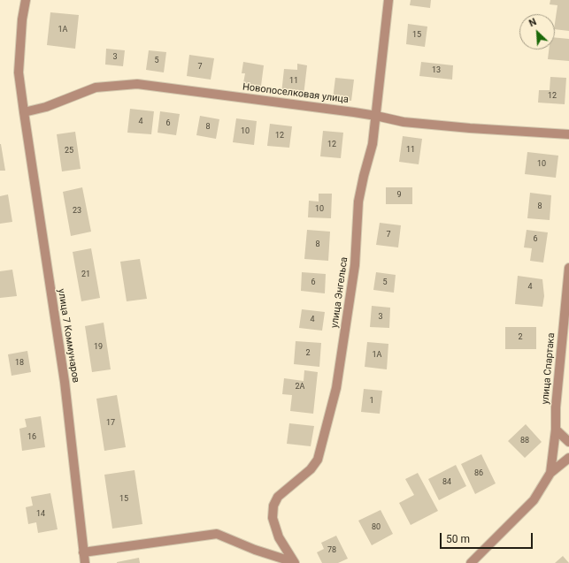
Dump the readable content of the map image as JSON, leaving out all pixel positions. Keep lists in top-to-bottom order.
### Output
{
  "streets": {
    "street": [
      "Новопоселковая улица",
      "улица Энгельса",
      "улица 7 Коммунаров",
      "улица Спартака"
    ]
  },
  "crossings": [
    ["Новопоселковая улица", "улица Энгельса"],
    ["Новопоселковая улица", "улица 7 Коммунаров"]
  ],
  "house_numbers": [
    "1А",
    "15",
    "3",
    "5",
    "7",
    "13",
    "11",
    "12",
    "4",
    "6",
    "8",
    "10",
    "12",
    "12",
    "11",
    "25",
    "10",
    "9",
    "8",
    "10",
    "23",
    "7",
    "6",
    "8",
    "21",
    "6",
    "5",
    "4",
    "3",
    "4",
    "2",
    "19",
    "2",
    "1А",
    "18",
    "2А",
    "1",
    "17",
    "16",
    "88",
    "86",
    "84",
    "15",
    "14",
    "80",
    "78"
  ],
  "scale_bar": "50 m",
  "north": "top left"
}
